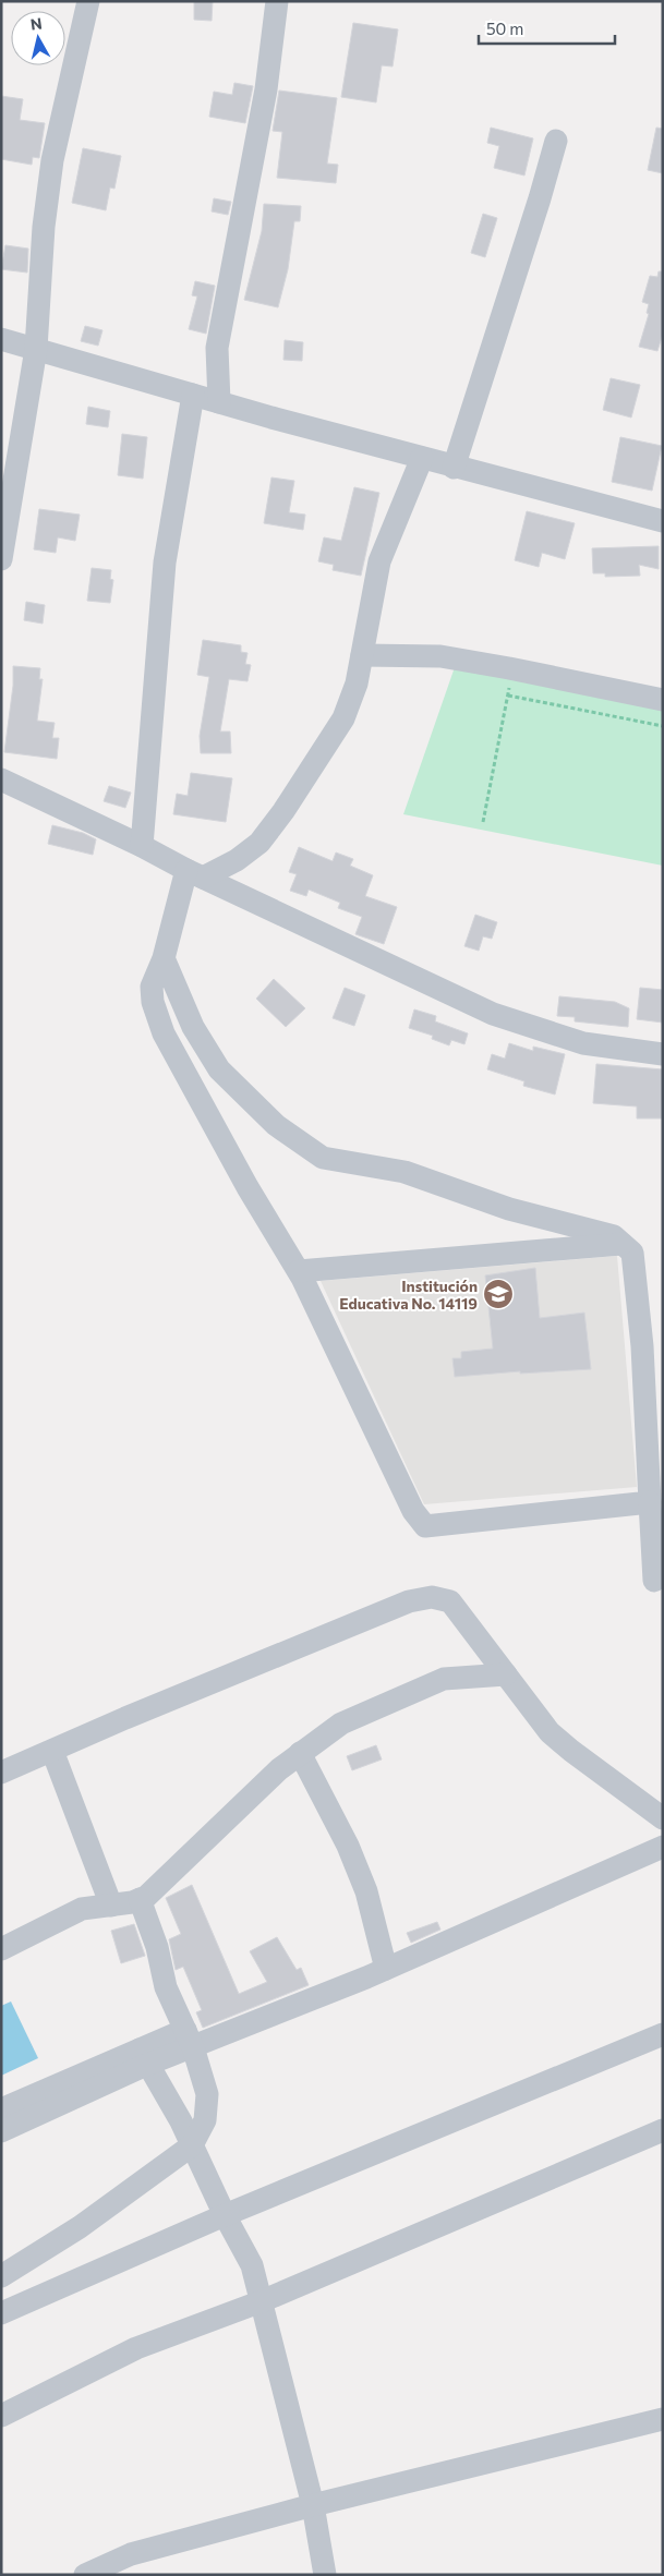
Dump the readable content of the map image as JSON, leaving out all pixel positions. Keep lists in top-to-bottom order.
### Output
{
  "places": {
    "school or university": ["Institución Educativa No. 14119"]
  },
  "scale_bar": "50 m",
  "north": "top"
}
